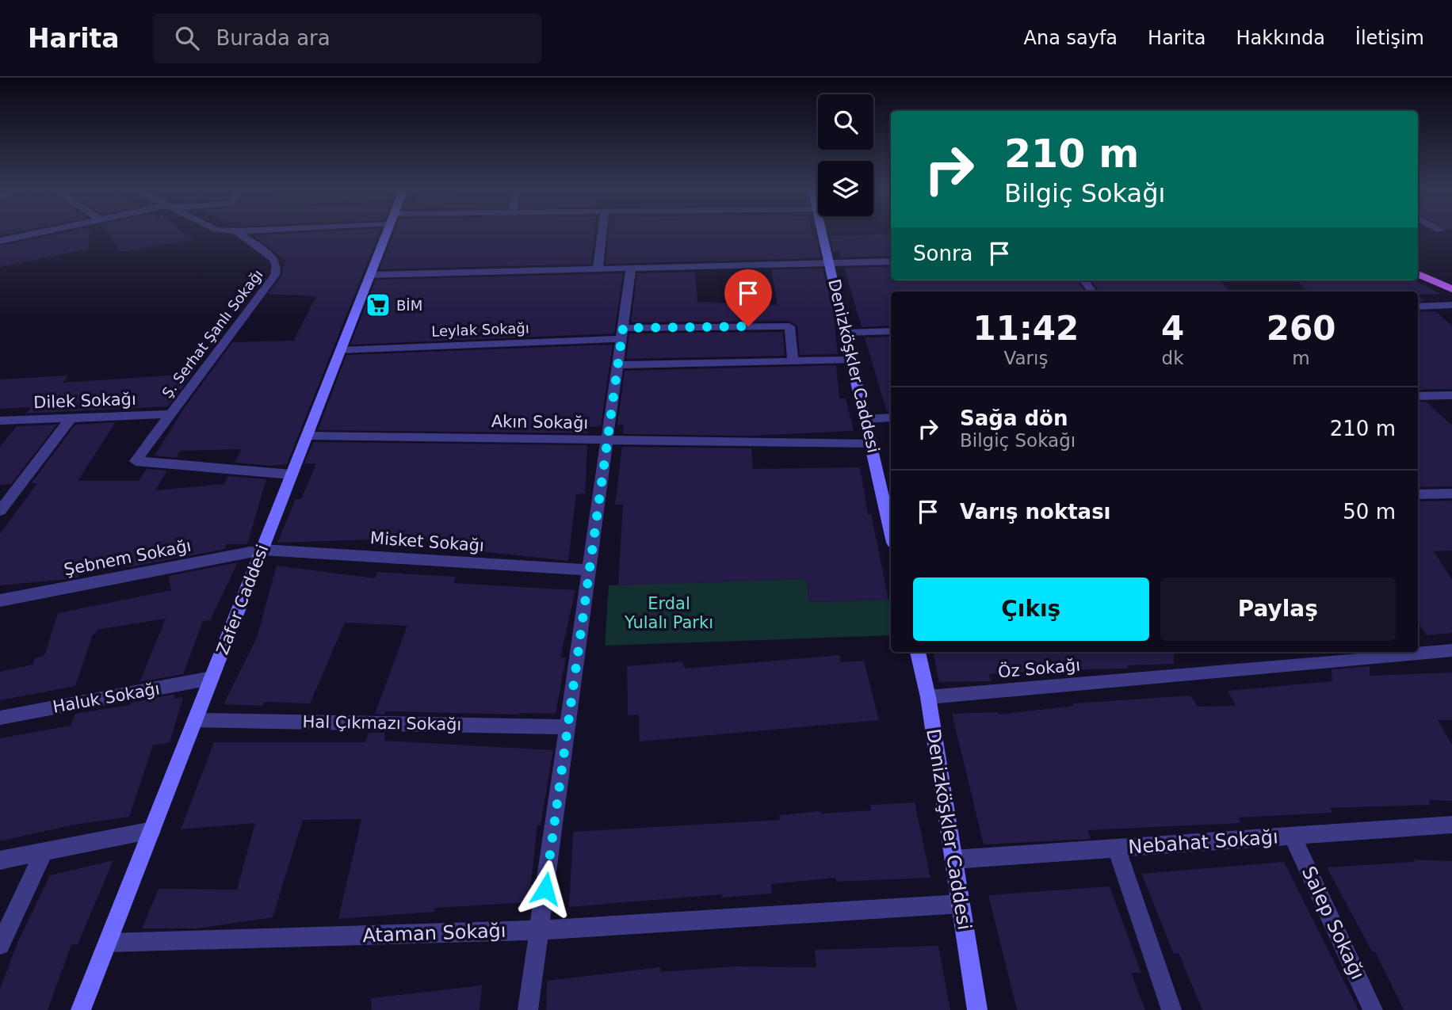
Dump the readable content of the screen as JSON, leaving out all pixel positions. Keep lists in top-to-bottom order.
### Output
{
  "streets": {
    "street": [
      "Leylak Sokağı",
      "Ş. Serhat Şanlı Sokağı",
      "Denizköşkler Caddesi",
      "Dilek Sokağı",
      "Akın Sokağı",
      "Misket Sokağı",
      "Şebnem Sokağı",
      "Zafer Caddesi",
      "Öz Sokağı",
      "Haluk Sokağı",
      "Hal Çıkmazı Sokağı",
      "Nebahat Sokağı",
      "Salep Sokağı",
      "Ataman Sokağı"
    ]
  },
  "crossings": [
    ["Leylak Sokağı", "Zafer Caddesi"],
    ["Ş. Serhat Şanlı Sokağı", "Dilek Sokağı"],
    ["Ş. Serhat Şanlı Sokağı", "Zafer Caddesi"],
    ["Denizköşkler Caddesi", "Akın Sokağı"],
    ["Denizköşkler Caddesi", "Öz Sokağı"],
    ["Denizköşkler Caddesi", "Nebahat Sokağı"],
    ["Denizköşkler Caddesi", "Ataman Sokağı"],
    ["Akın Sokağı", "Zafer Caddesi"],
    ["Misket Sokağı", "Şebnem Sokağı"],
    ["Misket Sokağı", "Zafer Caddesi"],
    ["Şebnem Sokağı", "Zafer Caddesi"],
    ["Zafer Caddesi", "Haluk Sokağı"],
    ["Zafer Caddesi", "Hal Çıkmazı Sokağı"],
    ["Zafer Caddesi", "Ataman Sokağı"],
    ["Nebahat Sokağı", "Salep Sokağı"]
  ],
  "parks": ["Erdal Yulalı Parkı"],
  "places": {
    "supermarket": ["BİM"]
  },
  "page": {
    "header": "Harita",
    "search": "Burada ara",
    "nav": [
      "Ana sayfa",
      "Harita",
      "Hakkında",
      "İletişim"
    ],
    "turn": ["210 m", "Bilgiç Sokağı"],
    "then": "Sonra",
    "eta": [
      "11:42",
      "Varış",
      "4",
      "dk",
      "260",
      "m"
    ],
    "list": [
      {
        "name": "Sağa dön",
        "note": "Bilgiç Sokağı",
        "value": "210 m"
      },
      {
        "name": "Varış noktası",
        "value": "50 m"
      }
    ],
    "buttons": ["Çıkış", "Paylaş"]
  }
}
